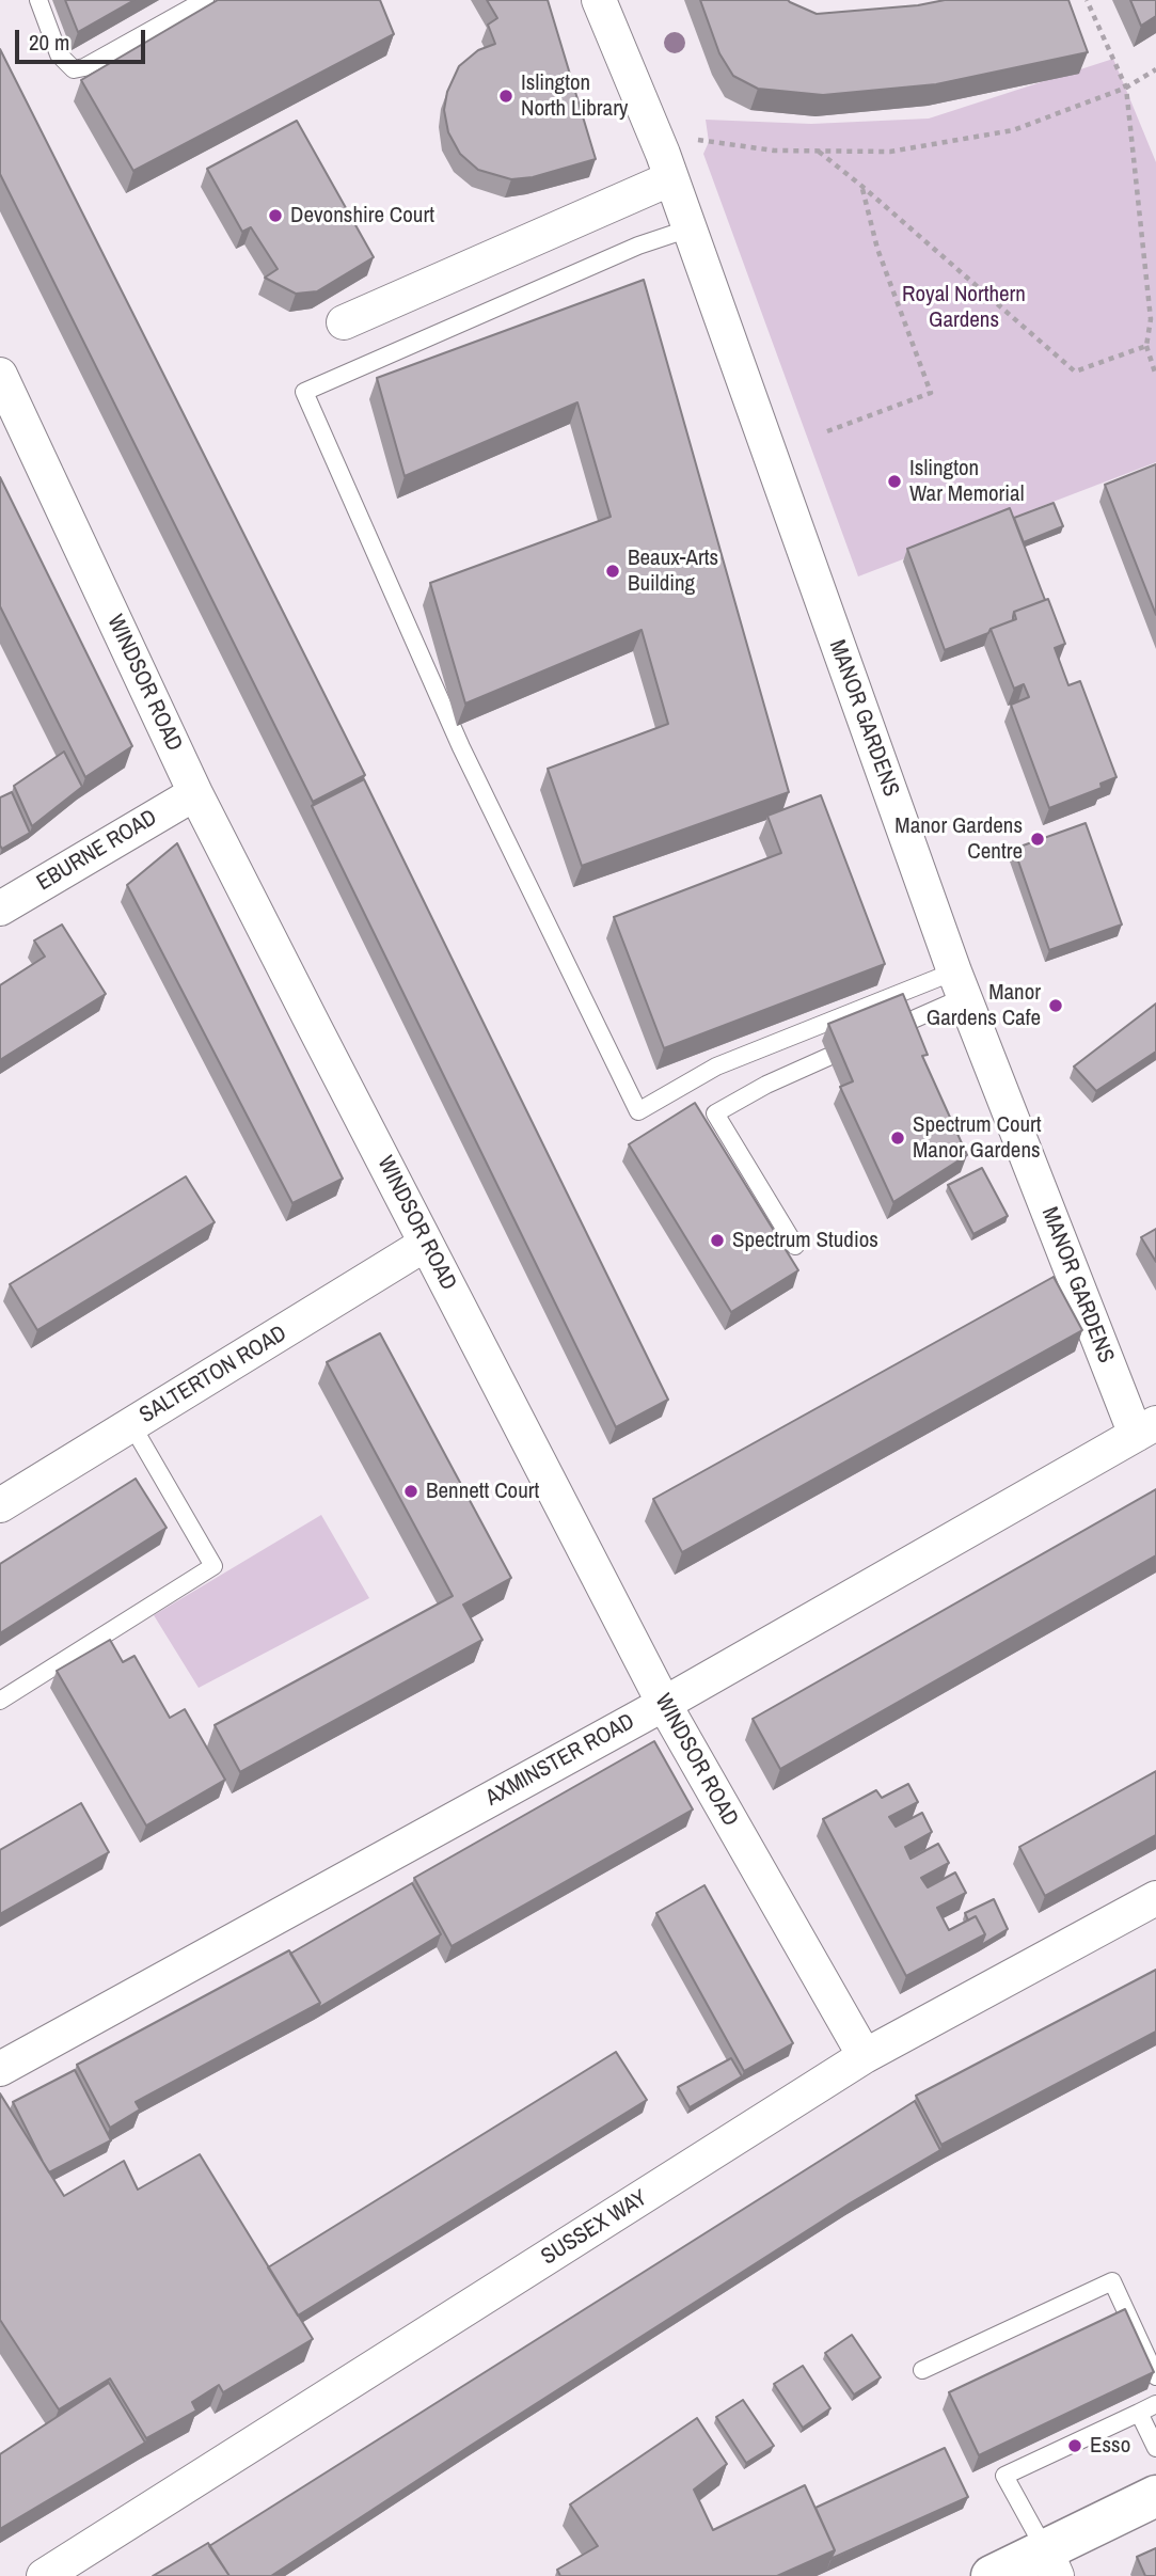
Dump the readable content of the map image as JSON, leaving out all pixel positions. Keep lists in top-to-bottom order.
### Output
{
  "streets": {
    "street": [
      "WINDSOR ROAD",
      "MANOR GARDENS",
      "EBURNE ROAD",
      "SALTERTON ROAD",
      "AXMINSTER ROAD",
      "SUSSEX WAY"
    ]
  },
  "crossings": [
    ["WINDSOR ROAD", "EBURNE ROAD"],
    ["WINDSOR ROAD", "SALTERTON ROAD"],
    ["WINDSOR ROAD", "AXMINSTER ROAD"],
    ["WINDSOR ROAD", "SUSSEX WAY"],
    ["MANOR GARDENS", "AXMINSTER ROAD"]
  ],
  "parks": ["Royal Northern Gardens"],
  "places": [
    "Islington North Library",
    "Devonshire Court",
    "Islington War Memorial",
    "Beaux-Arts Building",
    "Manor Gardens Centre",
    "Manor Gardens Cafe",
    "Spectrum Court Manor Gardens",
    "Spectrum Studios",
    "Bennett Court",
    "Esso"
  ],
  "scale_bar": "20 m"
}
